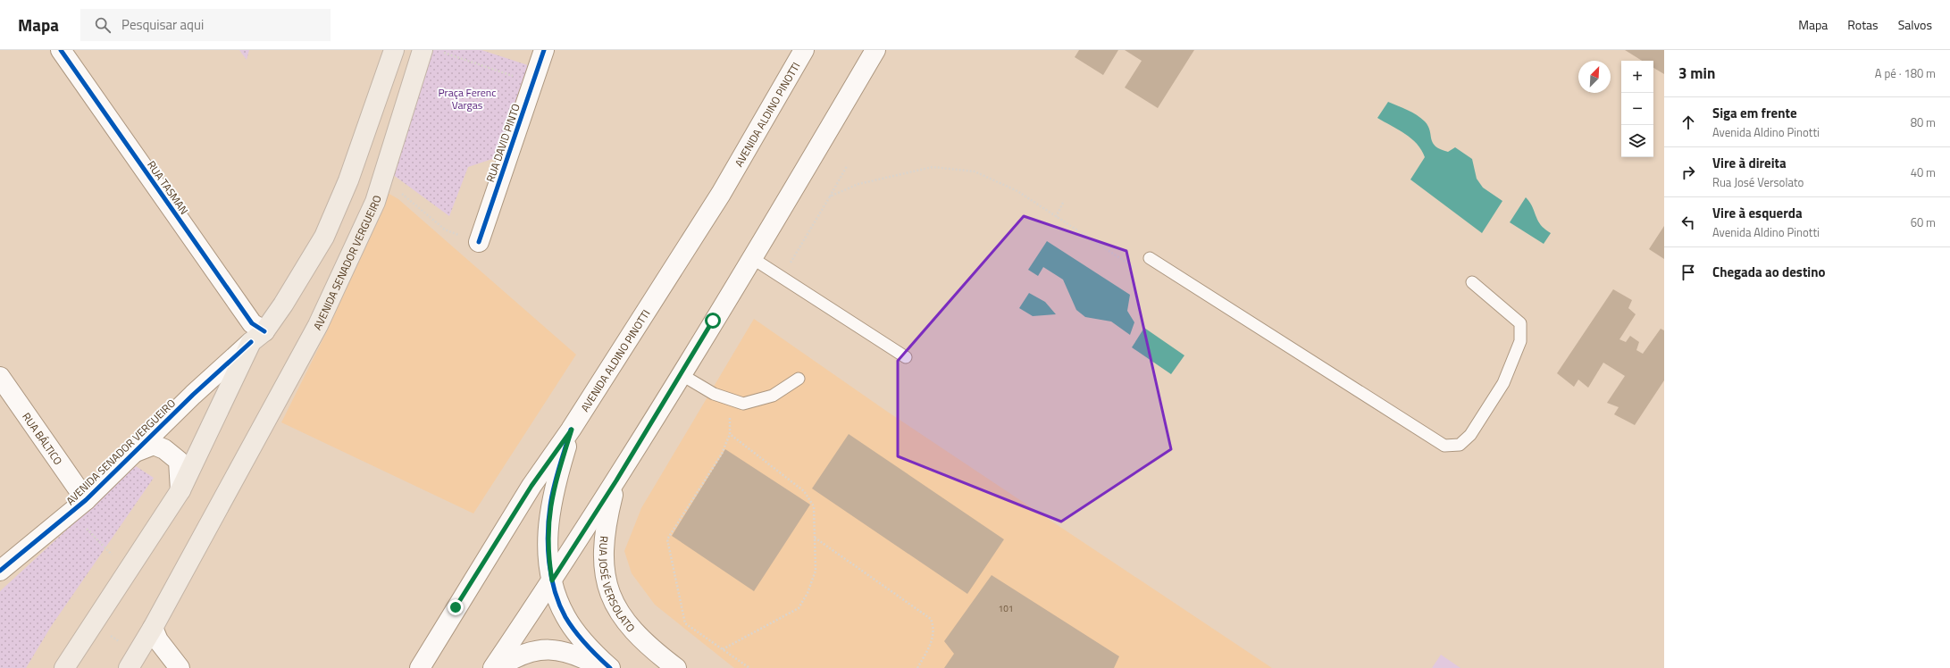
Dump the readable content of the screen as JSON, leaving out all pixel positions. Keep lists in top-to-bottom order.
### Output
{
  "streets": {
    "main road": [
      "AVENIDA ALDINO PINOTTI",
      "RUA DAVID PINTO",
      "RUA TASMAN",
      "AVENIDA SENADOR VERGUEIRO",
      "RUA BÁLTICO",
      "RUA JOSÉ VERSOLATO"
    ]
  },
  "crossings": [
    ["RUA TASMAN", "AVENIDA SENADOR VERGUEIRO"],
    ["AVENIDA SENADOR VERGUEIRO", "RUA BÁLTICO"]
  ],
  "parks": ["Praça Ferenc Vargas"],
  "house_numbers": ["101"],
  "north": "top right",
  "page": {
    "header": "Mapa",
    "search": "Pesquisar aqui",
    "nav": ["Mapa", "Rotas", "Salvos"],
    "heading": ["3 min", "A pé · 180 m"],
    "map_buttons": ["+", "−"],
    "list": [
      ["Siga em frente", "Avenida Aldino Pinotti", "80 m"],
      ["Vire à direita", "Rua José Versolato", "40 m"],
      ["Vire à esquerda", "Avenida Aldino Pinotti", "60 m"],
      "Chegada ao destino"
    ]
  }
}
